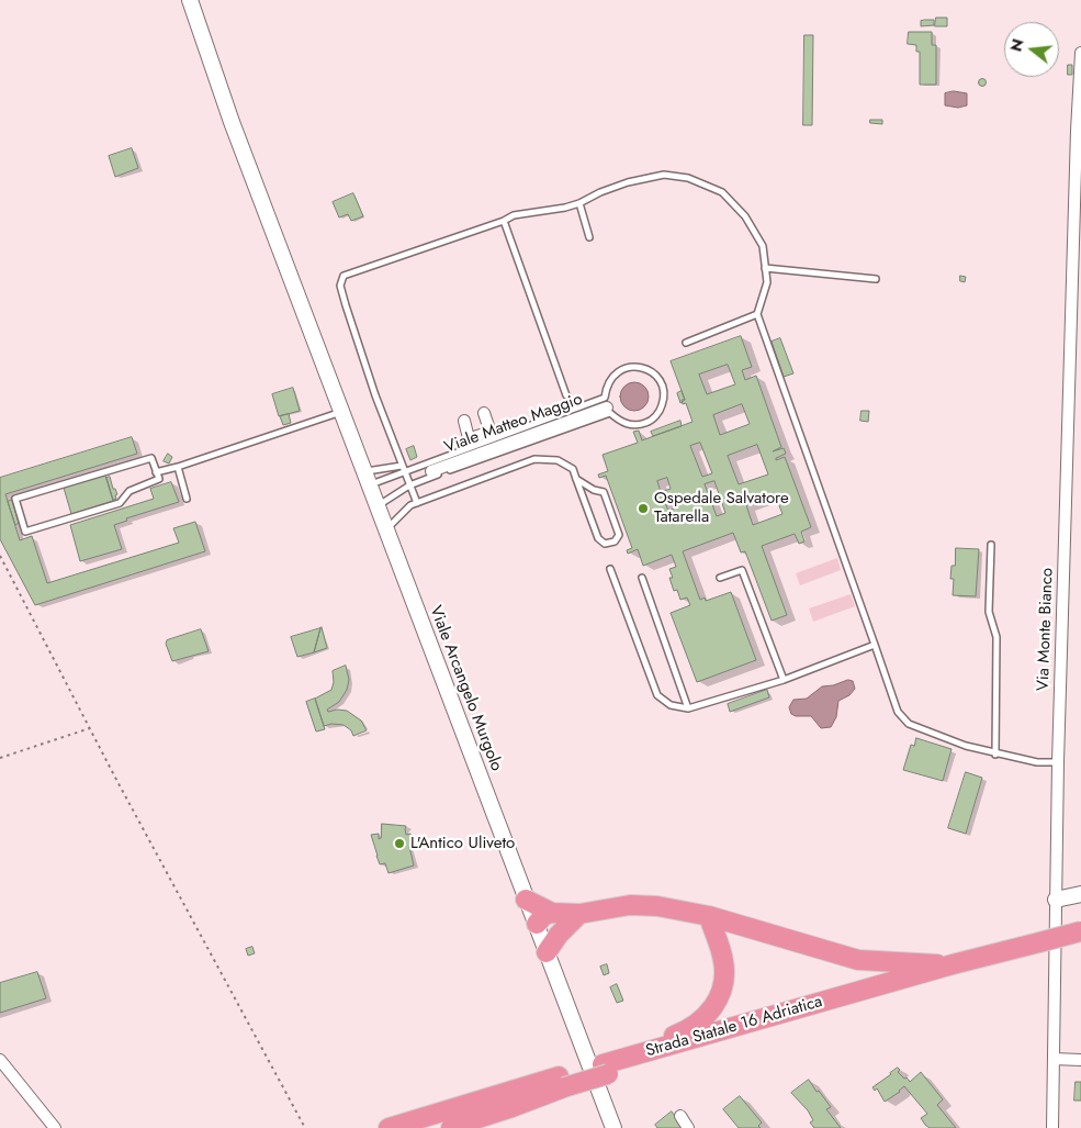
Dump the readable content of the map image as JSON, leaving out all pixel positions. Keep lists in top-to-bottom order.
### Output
{
  "streets": {
    "highway": ["Strada Statale 16 Adriatica"],
    "main road": ["Viale Arcangelo Murgolo"],
    "street": ["Viale Matteo Maggio", "Via Monte Bianco"]
  },
  "places": ["Ospedale Salvatore Tatarella", "L'Antico Uliveto"],
  "north": "left"
}
